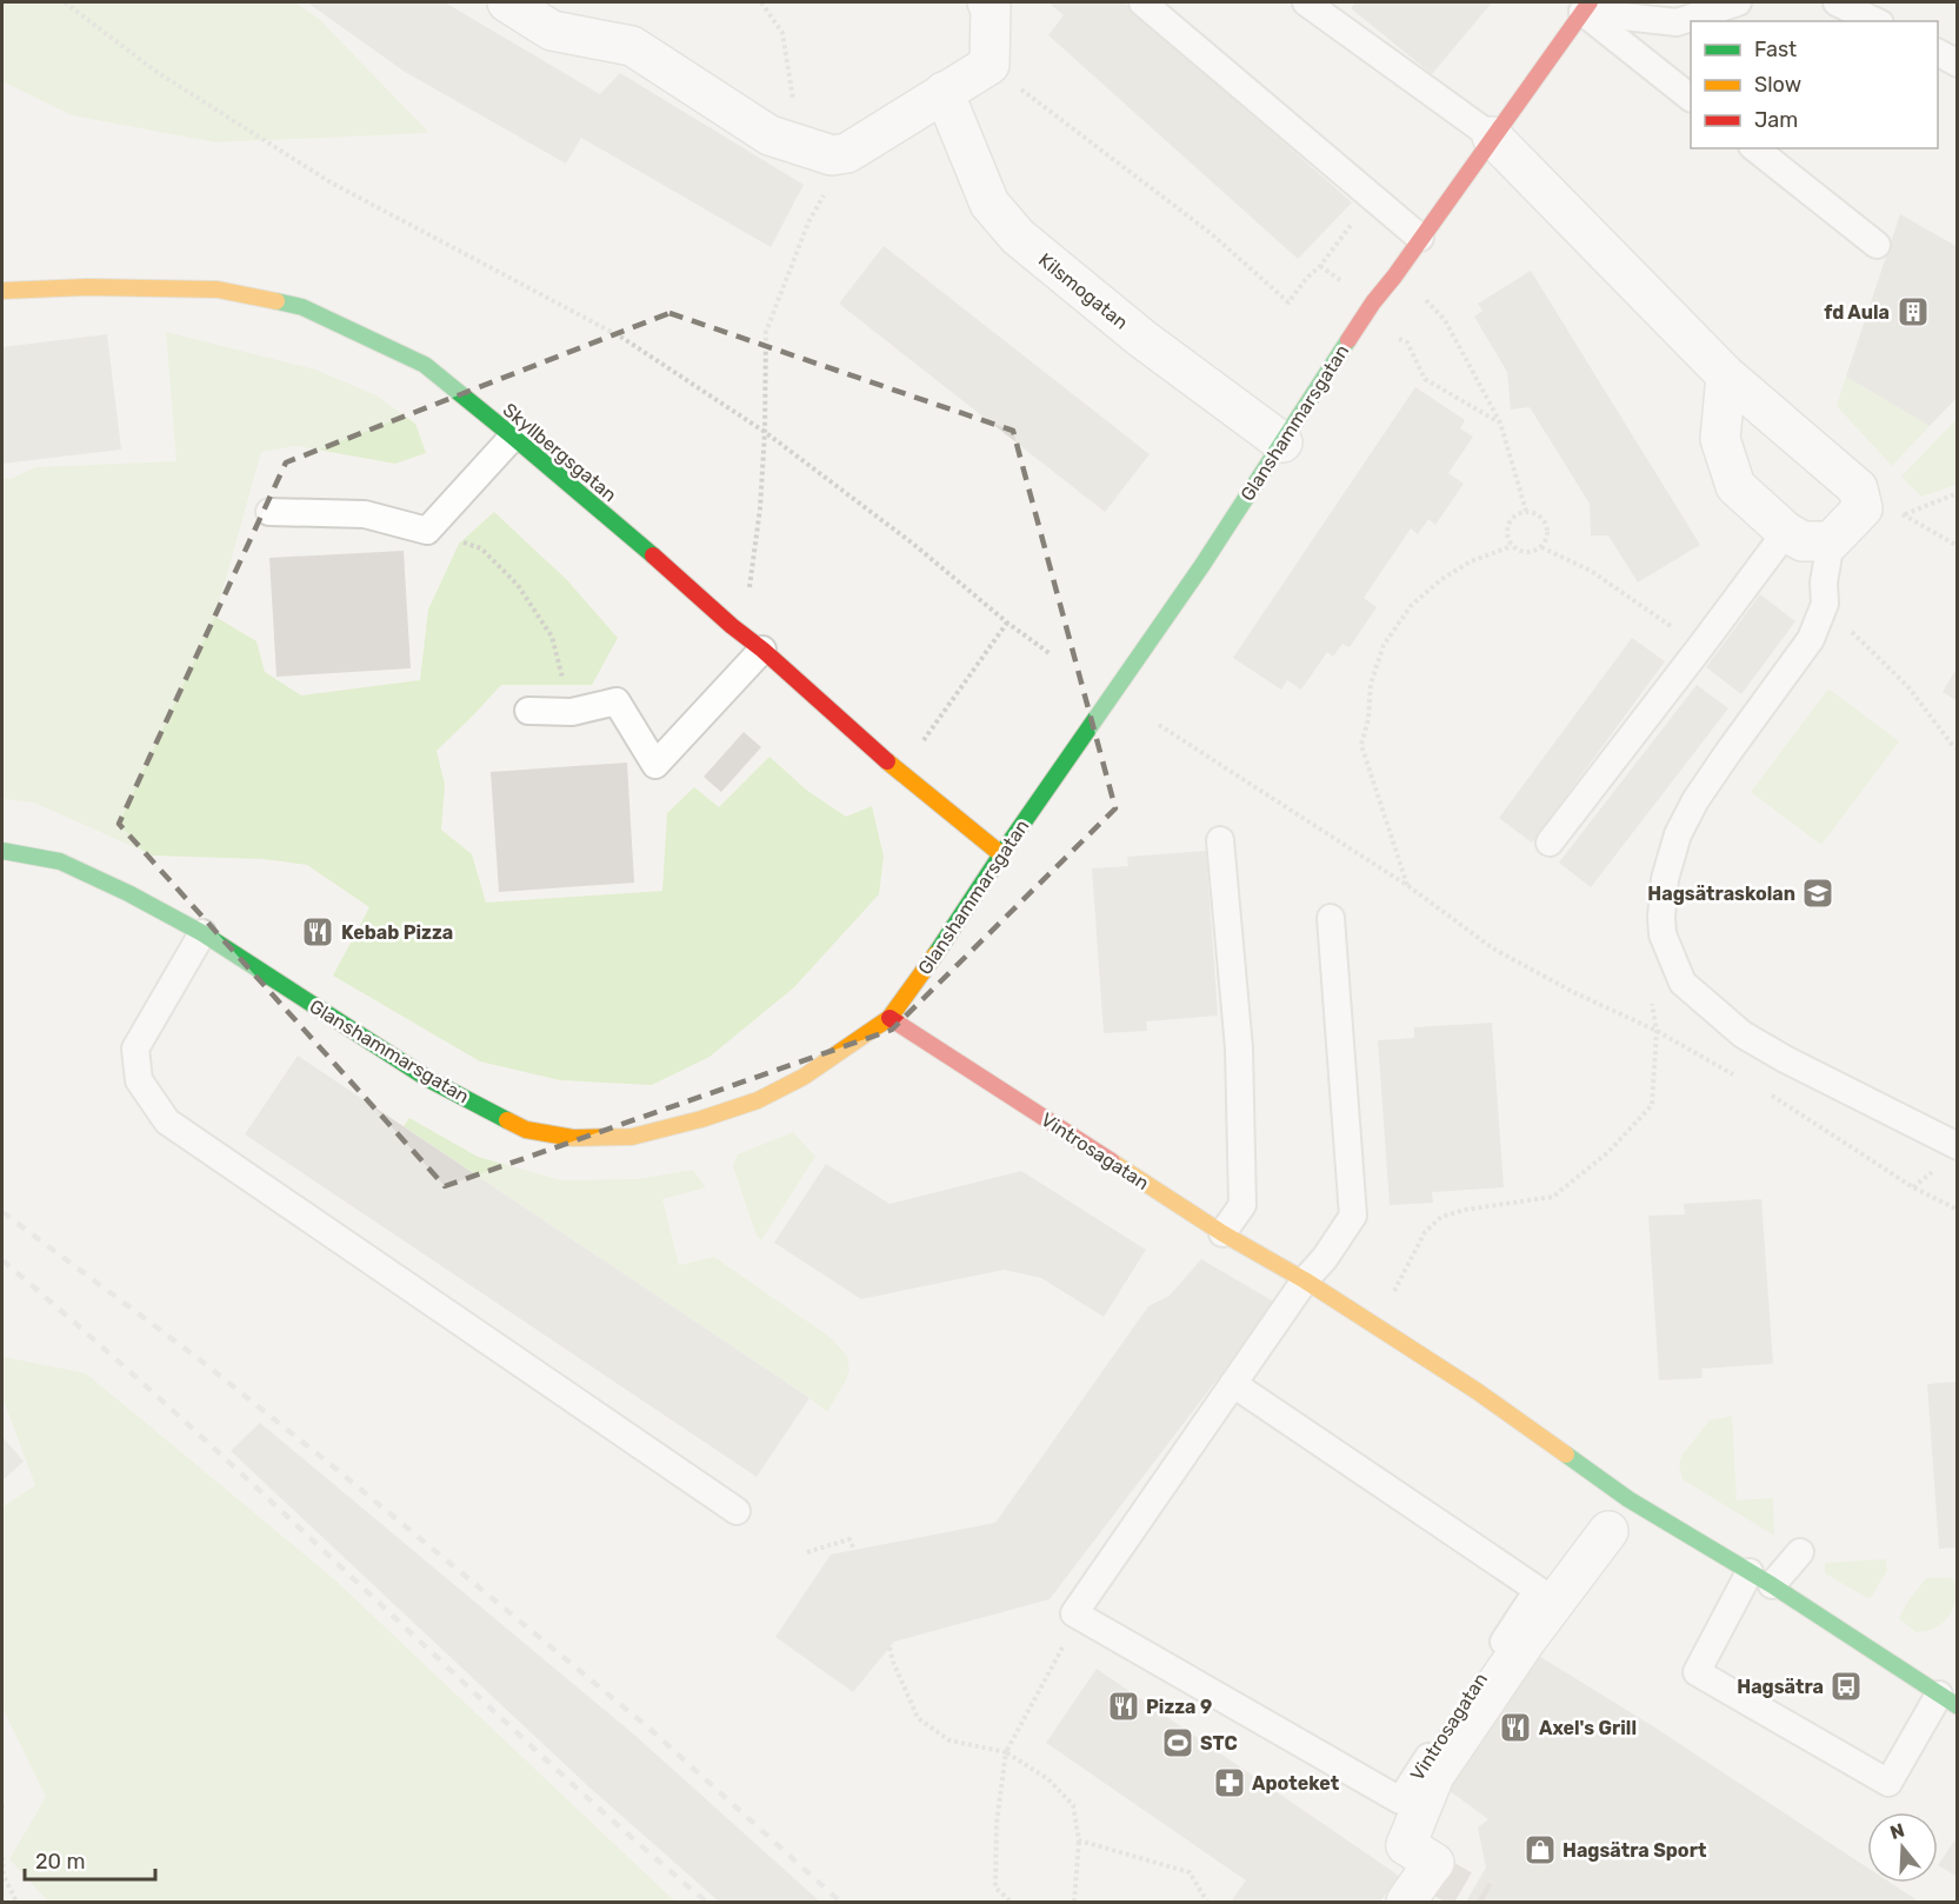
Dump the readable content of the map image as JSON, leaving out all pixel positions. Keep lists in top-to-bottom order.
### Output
{
  "streets": {
    "street": [
      "Kilsmogatan",
      "Glanshammarsgatan",
      "Skyllbergsgatan",
      "Vintrosagatan"
    ]
  },
  "crossings": [
    ["Kilsmogatan", "Glanshammarsgatan"],
    ["Glanshammarsgatan", "Skyllbergsgatan"],
    ["Glanshammarsgatan", "Vintrosagatan"]
  ],
  "places": {
    "building": ["fd Aula"],
    "school or university": ["Hagsätraskolan"],
    "restaurant": ["Kebab Pizza", "Pizza 9", "Axel's Grill"],
    "bus stop": ["Hagsätra"],
    "sports": ["STC"],
    "pharmacy": ["Apoteket"],
    "shop": ["Hagsätra Sport"]
  },
  "legend": ["Fast", "Slow", "Jam"],
  "scale_bar": "20 m",
  "north": "top"
}
